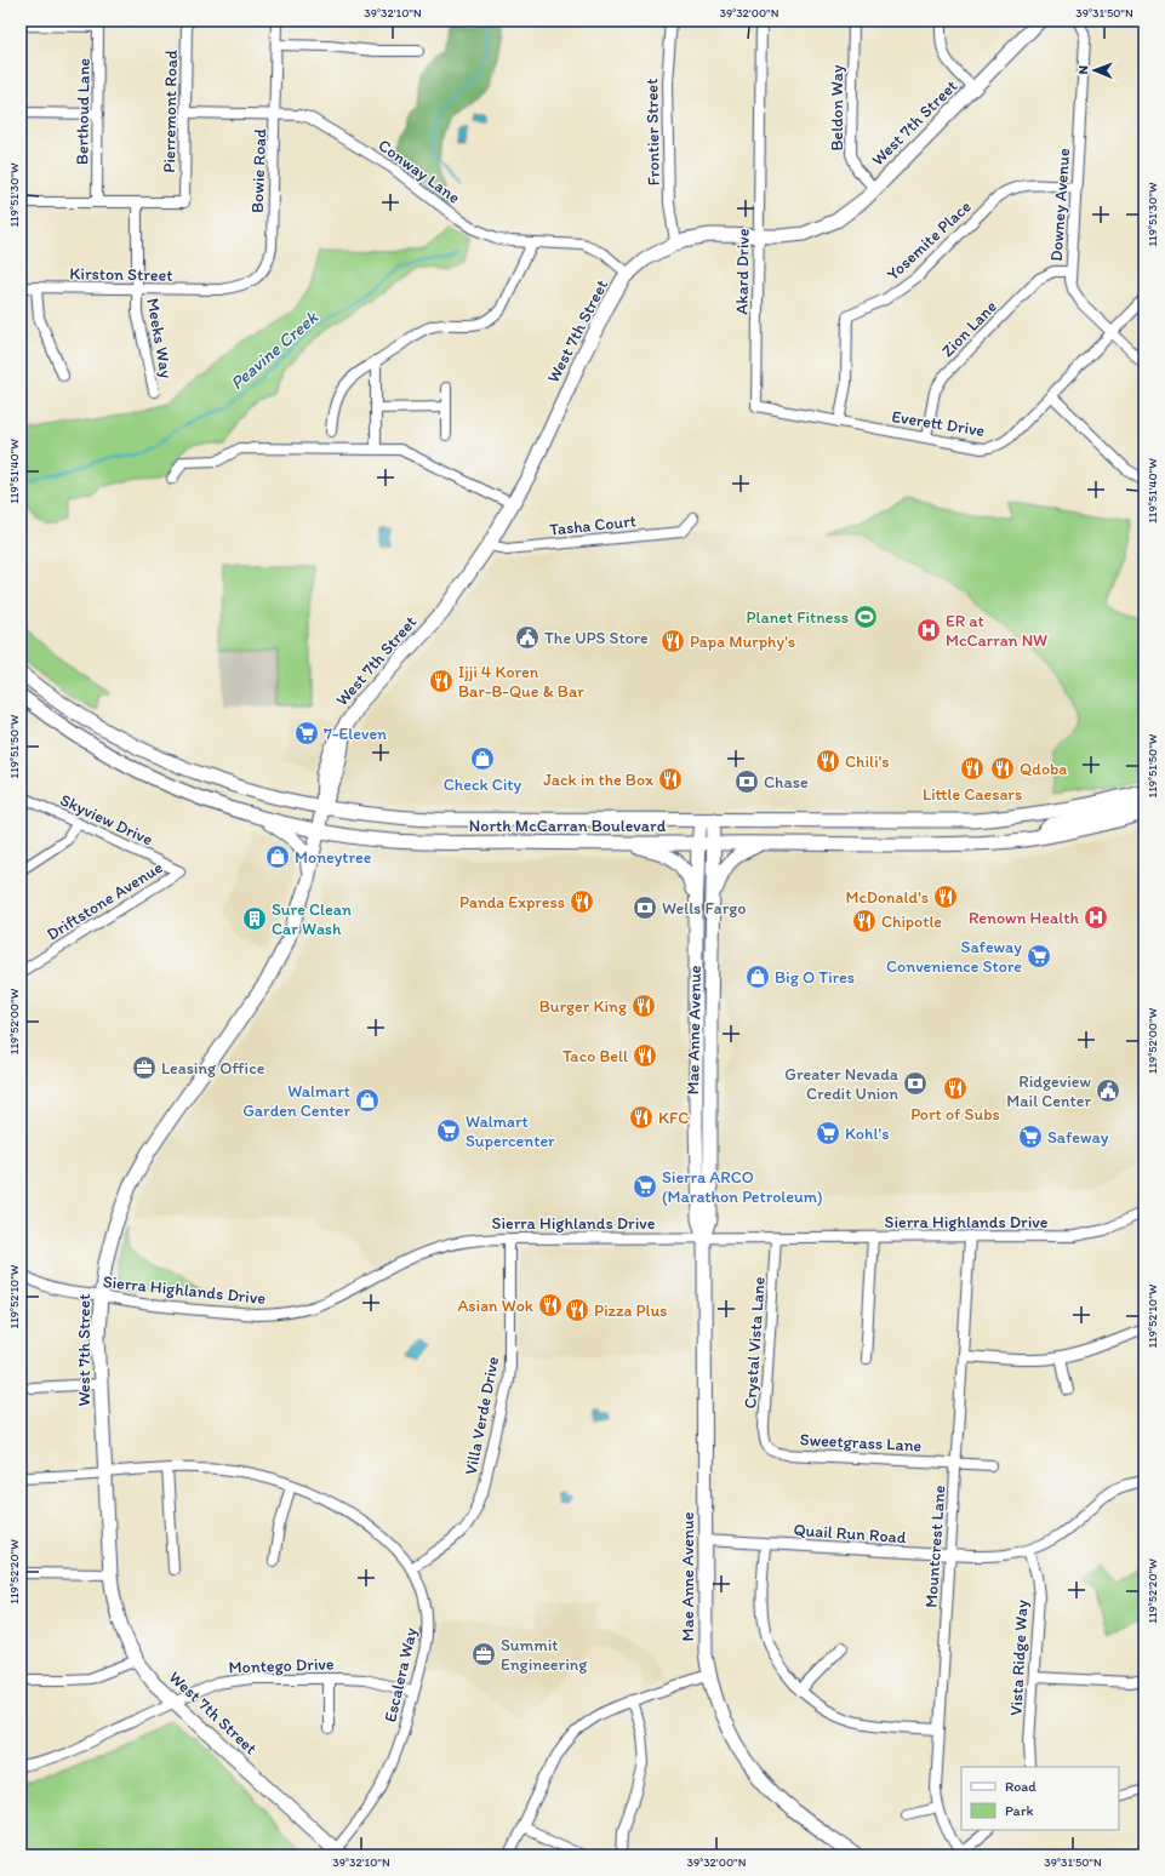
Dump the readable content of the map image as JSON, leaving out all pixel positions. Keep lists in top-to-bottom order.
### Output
{
  "streets": {
    "main road": ["West 7th Street", "North McCarran Boulevard", "Mae Anne Avenue"],
    "street": [
      "Beldon Way",
      "Berthoud Lane",
      "Pierremont Road",
      "Frontier Street",
      "Bowie Road",
      "Conway Lane",
      "Downey Avenue",
      "Yosemite Place",
      "Akard Drive",
      "Kirston Street",
      "Zion Lane",
      "Meeks Way",
      "Everett Drive",
      "Tasha Court",
      "Skyview Drive",
      "Driftstone Avenue",
      "Sierra Highlands Drive",
      "Crystal Vista Lane",
      "Villa Verde Drive",
      "Sweetgrass Lane",
      "Quail Run Road",
      "Mountcrest Lane",
      "Vista Ridge Way",
      "Montego Drive",
      "Escalera Way"
    ]
  },
  "crossings": [
    ["Beldon Way", "West 7th Street"],
    ["Pierremont Road", "Conway Lane"],
    ["Pierremont Road", "Meeks Way"],
    ["West 7th Street", "Frontier Street"],
    ["West 7th Street", "Conway Lane"],
    ["West 7th Street", "Akard Drive"],
    ["West 7th Street", "Tasha Court"],
    ["West 7th Street", "North McCarran Boulevard"],
    ["West 7th Street", "Sierra Highlands Drive"],
    ["West 7th Street", "Montego Drive"],
    ["West 7th Street", "Escalera Way"],
    ["Bowie Road", "Conway Lane"],
    ["Bowie Road", "Kirston Street"],
    ["Downey Avenue", "Yosemite Place"],
    ["Downey Avenue", "Zion Lane"],
    ["Downey Avenue", "Everett Drive"],
    ["Yosemite Place", "Everett Drive"],
    ["Akard Drive", "Everett Drive"],
    ["Kirston Street", "Meeks Way"],
    ["Zion Lane", "Everett Drive"],
    ["Skyview Drive", "Driftstone Avenue"],
    ["North McCarran Boulevard", "Mae Anne Avenue"],
    ["Mae Anne Avenue", "Sierra Highlands Drive"],
    ["Mae Anne Avenue", "Quail Run Road"],
    ["Sierra Highlands Drive", "Crystal Vista Lane"],
    ["Sierra Highlands Drive", "Villa Verde Drive"],
    ["Sierra Highlands Drive", "Mountcrest Lane"],
    ["Crystal Vista Lane", "Sweetgrass Lane"],
    ["Villa Verde Drive", "Escalera Way"],
    ["Sweetgrass Lane", "Mountcrest Lane"],
    ["Quail Run Road", "Mountcrest Lane"],
    ["Quail Run Road", "Vista Ridge Way"],
    ["Montego Drive", "Escalera Way"]
  ],
  "water": ["Peavine Creek"],
  "places": {
    "sports": ["Planet Fitness"],
    "hospital": ["ER at McCarran NW", "Renown Health"],
    "public building": ["The UPS Store", "Ridgeview Mail Center"],
    "restaurant": [
      "Papa Murphy's",
      "Ijji 4 Koren Bar-B-Que & Bar",
      "Chili's",
      "Little Caesars",
      "Qdoba",
      "Jack in the Box",
      "McDonald's",
      "Panda Express",
      "Chipotle",
      "Burger King",
      "Taco Bell",
      "Port of Subs",
      "KFC",
      "Asian Wok",
      "Pizza Plus"
    ],
    "supermarket": [
      "7-Eleven",
      "Safeway Convenience Store",
      "Walmart Supercenter",
      "Kohl's",
      "Safeway",
      "Sierra ARCO (Marathon Petroleum)"
    ],
    "shop": [
      "Check City",
      "Moneytree",
      "Big O Tires",
      "Walmart Garden Center"
    ],
    "bank": ["Chase", "Wells Fargo", "Greater Nevada Credit Union"],
    "building": ["Sure Clean Car Wash"],
    "office": ["Leasing Office", "Summit Engineering"]
  },
  "legend": ["Road", "Park"],
  "north": "left",
  "coordinates": [
    "39°32'10\"N",
    "39°32'00\"N",
    "39°31'50\"N",
    "119°51'30\"W",
    "119°51'40\"W",
    "119°51'50\"W",
    "119°52'00\"W",
    "119°52'10\"W",
    "119°52'20\"W"
  ]
}
